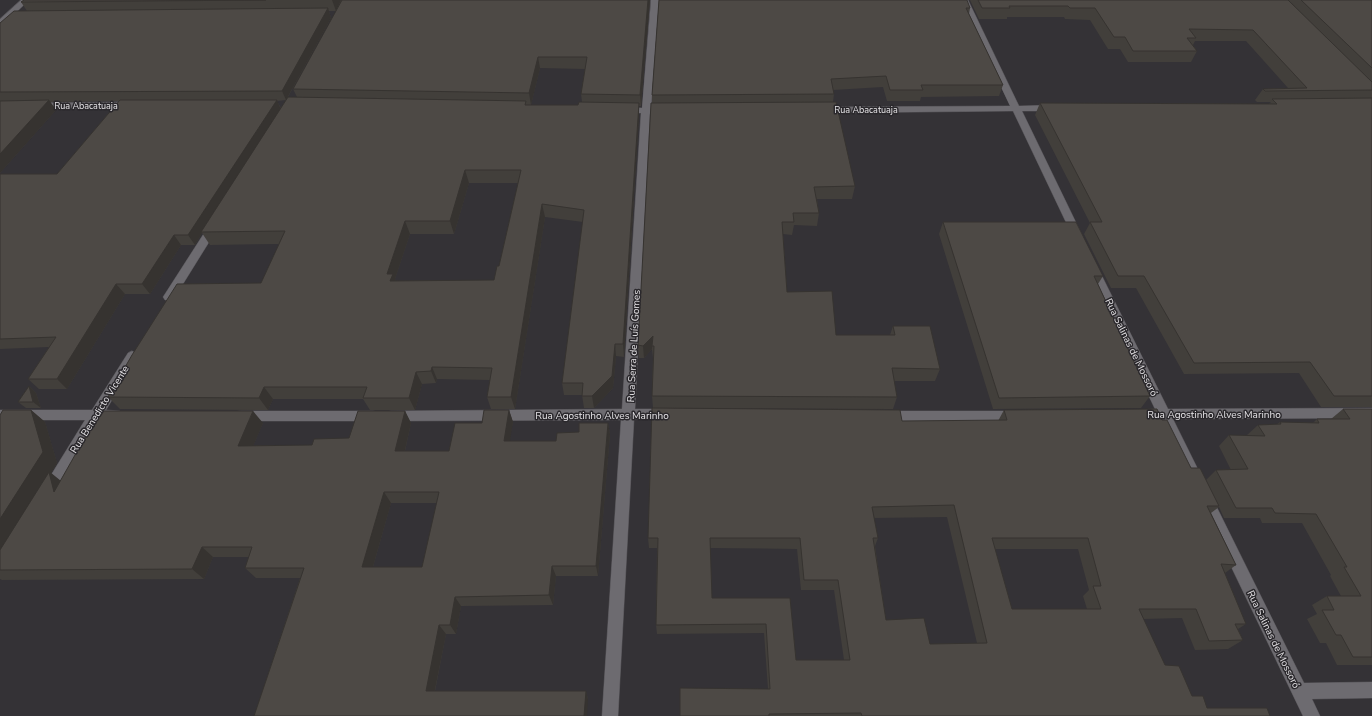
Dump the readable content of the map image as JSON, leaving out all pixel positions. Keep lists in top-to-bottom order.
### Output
{
  "streets": {
    "street": [
      "Rua Abacatuaja",
      "Rua Serra de Luís Gomes",
      "Rua Salinas de Mossoró",
      "Rua Benedicto Vicente",
      "Rua Agostinho Alves Marinho"
    ]
  },
  "crossings": [
    ["Rua Abacatuaja", "Rua Salinas de Mossoró"],
    ["Rua Serra de Luís Gomes", "Rua Agostinho Alves Marinho"],
    ["Rua Salinas de Mossoró", "Rua Agostinho Alves Marinho"]
  ]
}
